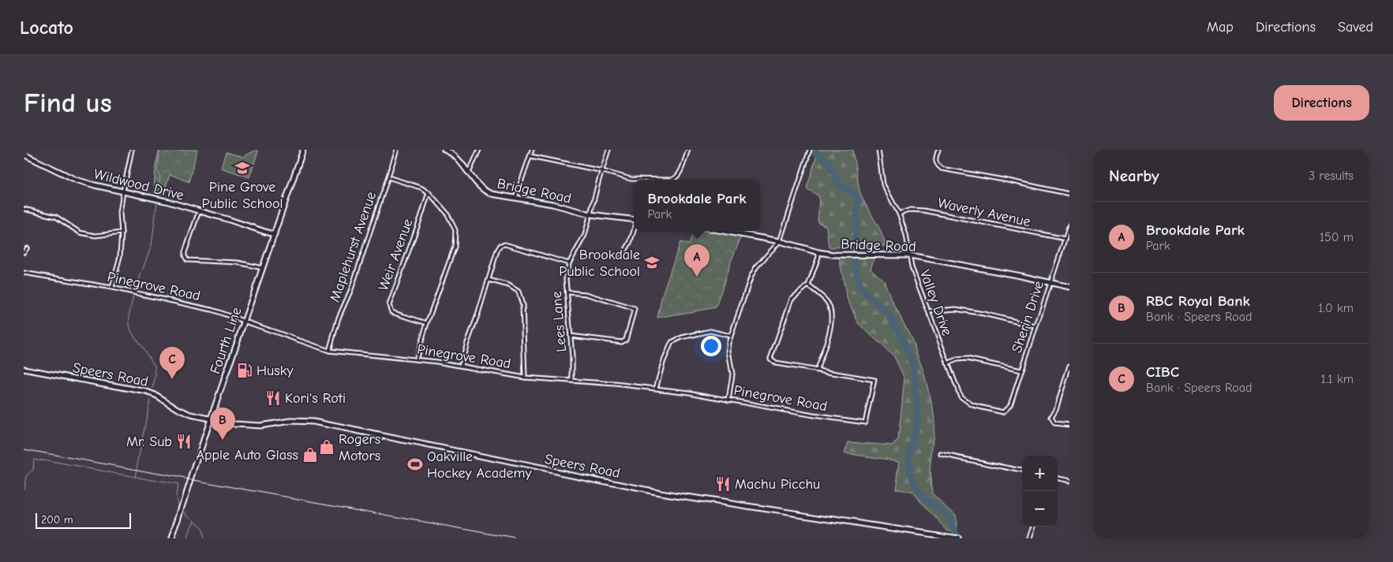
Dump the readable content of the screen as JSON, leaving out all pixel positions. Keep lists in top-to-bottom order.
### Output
{
  "streets": {
    "street": [
      "Wildwood Drive",
      "Bridge Road",
      "Waverly Avenue",
      "Maplehurst Avenue",
      "Weir Avenue",
      "Pinegrove Road",
      "Valley Drive",
      "Sherin Drive",
      "Lees Lane",
      "Fourth Line",
      "Speers Road"
    ]
  },
  "crossings": [
    ["Wildwood Drive", "Fourth Line"],
    ["Bridge Road", "Valley Drive"],
    ["Bridge Road", "Sherin Drive"],
    ["Bridge Road", "Lees Lane"],
    ["Waverly Avenue", "Valley Drive"],
    ["Waverly Avenue", "Sherin Drive"],
    ["Maplehurst Avenue", "Pinegrove Road"],
    ["Pinegrove Road", "Lees Lane"],
    ["Pinegrove Road", "Fourth Line"],
    ["Valley Drive", "Sherin Drive"],
    ["Fourth Line", "Speers Road"]
  ],
  "places": {
    "school or university": ["Pine Grove Public School", "Brookdale Public School"],
    "fuel station": ["Husky"],
    "restaurant": ["Kori's Roti", "Mr. Sub", "Machu Picchu"],
    "shop": ["Rogers Motors", "Apple Auto Glass"],
    "sports": ["Oakville Hockey Academy"]
  },
  "scale_bar": "200 m",
  "page": {
    "header": "Locato",
    "nav": ["Map", "Directions", "Saved"],
    "buttons": "Directions",
    "title": "Find us",
    "heading": ["Nearby", "3 results"],
    "popup": ["Brookdale Park", "Park"],
    "list": [
      {
        "mark": "A",
        "name": "Brookdale Park",
        "note": "Park",
        "value": "150 m"
      },
      {
        "mark": "B",
        "name": "RBC Royal Bank",
        "note": "Bank · Speers Road",
        "value": "1.0 km"
      },
      {
        "mark": "C",
        "name": "CIBC",
        "note": "Bank · Speers Road",
        "value": "1.1 km"
      }
    ],
    "pins": ["A", "C", "B"],
    "map_buttons": ["+", "−"],
    "scale": "200 m"
  }
}
